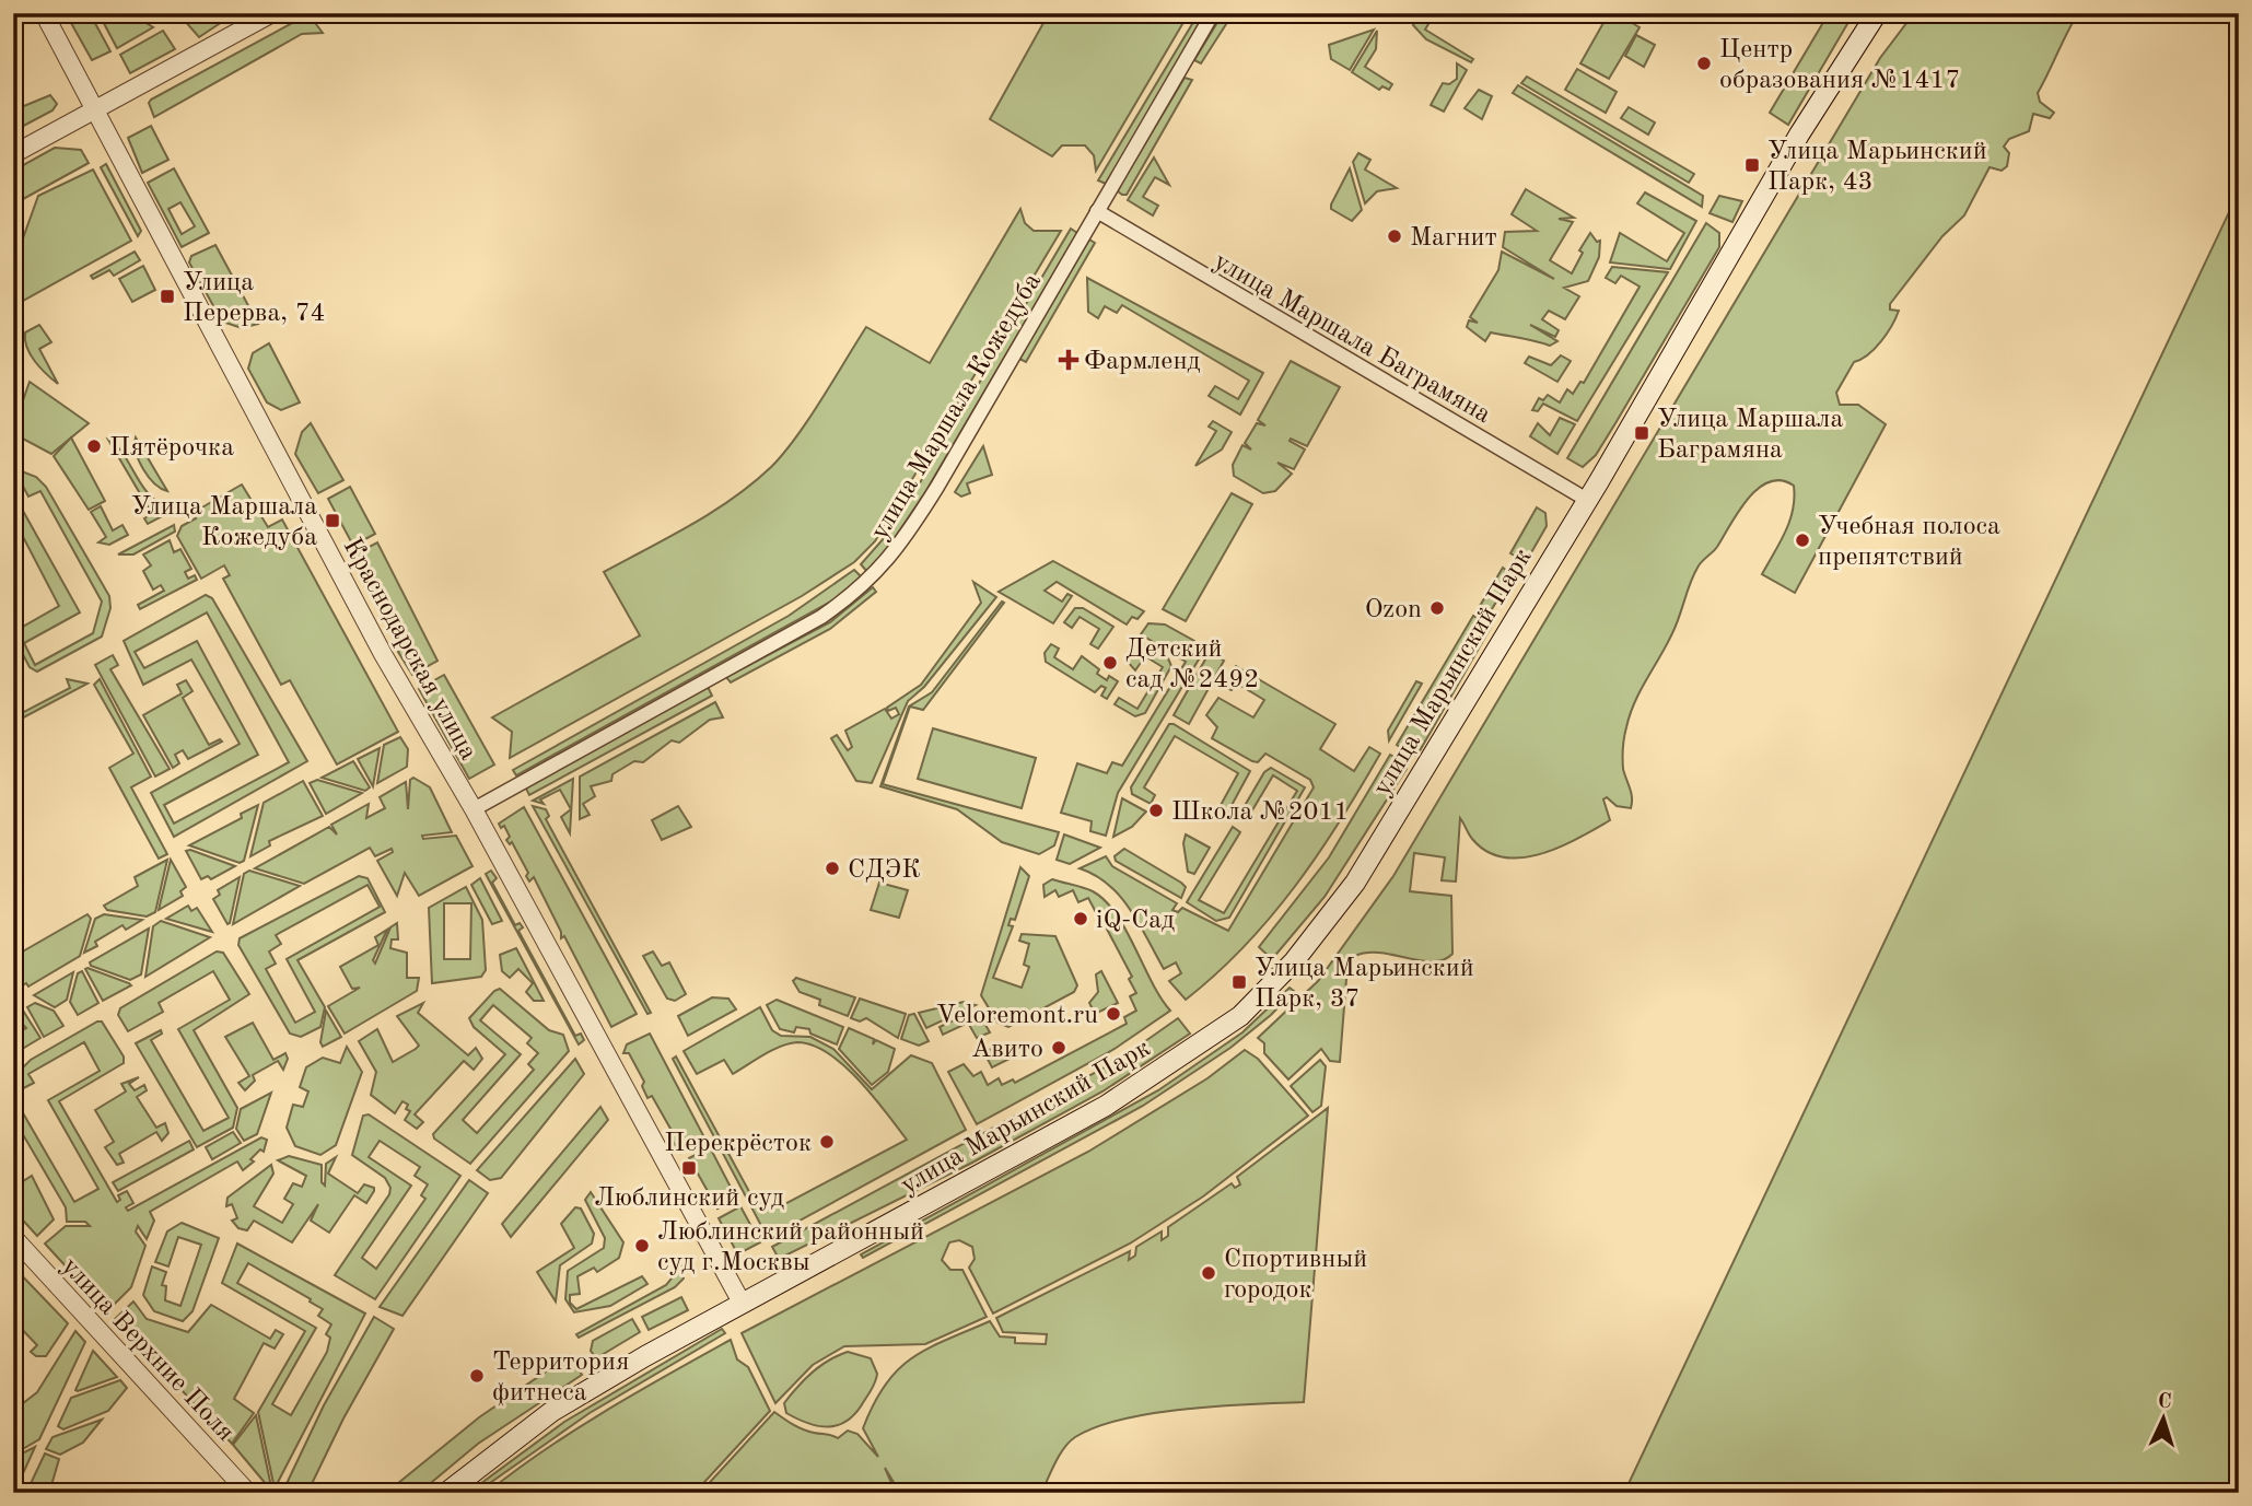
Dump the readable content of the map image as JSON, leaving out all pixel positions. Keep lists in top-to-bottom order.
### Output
{
  "streets": {
    "main road": ["улица Марьинский Парк"],
    "street": [
      "улица Маршала Баграмяна",
      "улица Маршала Кожедуба",
      "Краснодарская улица",
      "улица Верхние Поля"
    ]
  },
  "crossings": [
    ["улица Маршала Баграмяна", "улица Маршала Кожедуба"],
    ["улица Маршала Баграмяна", "улица Марьинский Парк"],
    ["улица Маршала Кожедуба", "Краснодарская улица"],
    ["Краснодарская улица", "улица Марьинский Парк"]
  ],
  "places": {
    "other": [
      "Центр образования №1417",
      "Магнит",
      "Пятёрочка",
      "Учебная полоса препятствий",
      "Ozon",
      "Детский сад №2492",
      "Школа №2011",
      "СДЭК",
      "iQ-Сад",
      "Veloremont.ru",
      "Авито",
      "Перекрёсток",
      "Люблинский районный суд г.Москвы",
      "Спортивный городок",
      "Территория фитнеса"
    ],
    "transit": [
      "Улица Марьинский Парк, 43",
      "Улица Перерва, 74",
      "Улица Маршала Баграмяна",
      "Улица Маршала Кожедуба",
      "Улица Марьинский Парк, 37",
      "Люблинский суд"
    ],
    "health": ["Фармленд"]
  },
  "north": "top"
}
